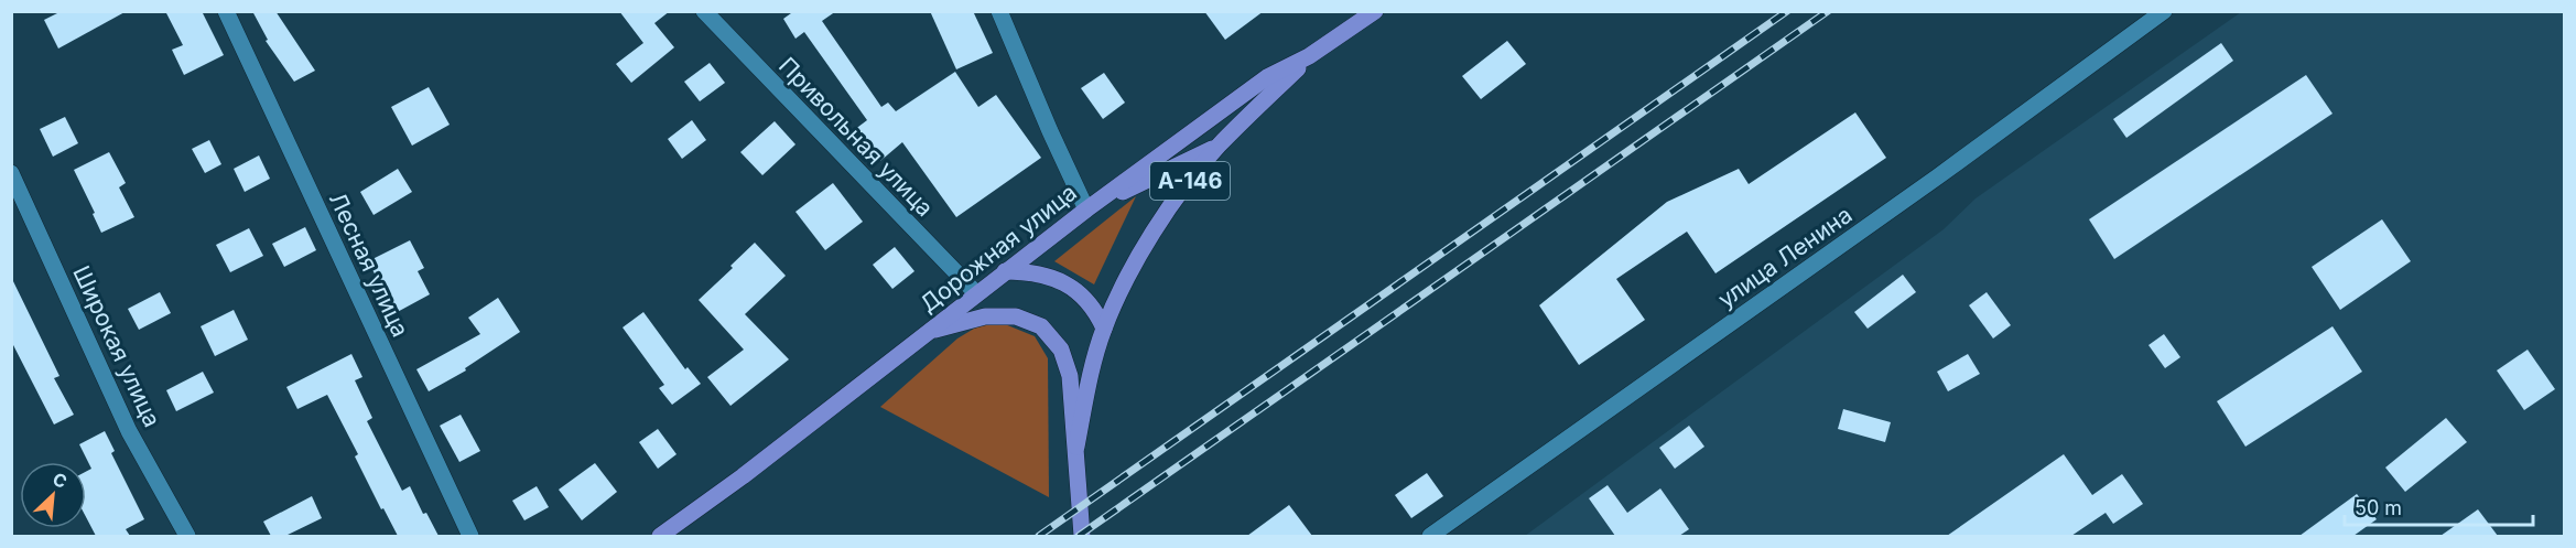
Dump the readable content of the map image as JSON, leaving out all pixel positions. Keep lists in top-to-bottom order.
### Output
{
  "streets": {
    "main road": ["А-146", "Дорожная улица"],
    "street": [
      "Привольная улица",
      "улица Ленина",
      "Лесная улица",
      "Широкая улица"
    ]
  },
  "crossings": [
    ["Привольная улица", "Дорожная улица"],
    ["А-146", "Дорожная улица"]
  ],
  "scale_bar": "50 m",
  "north": "top right"
}
